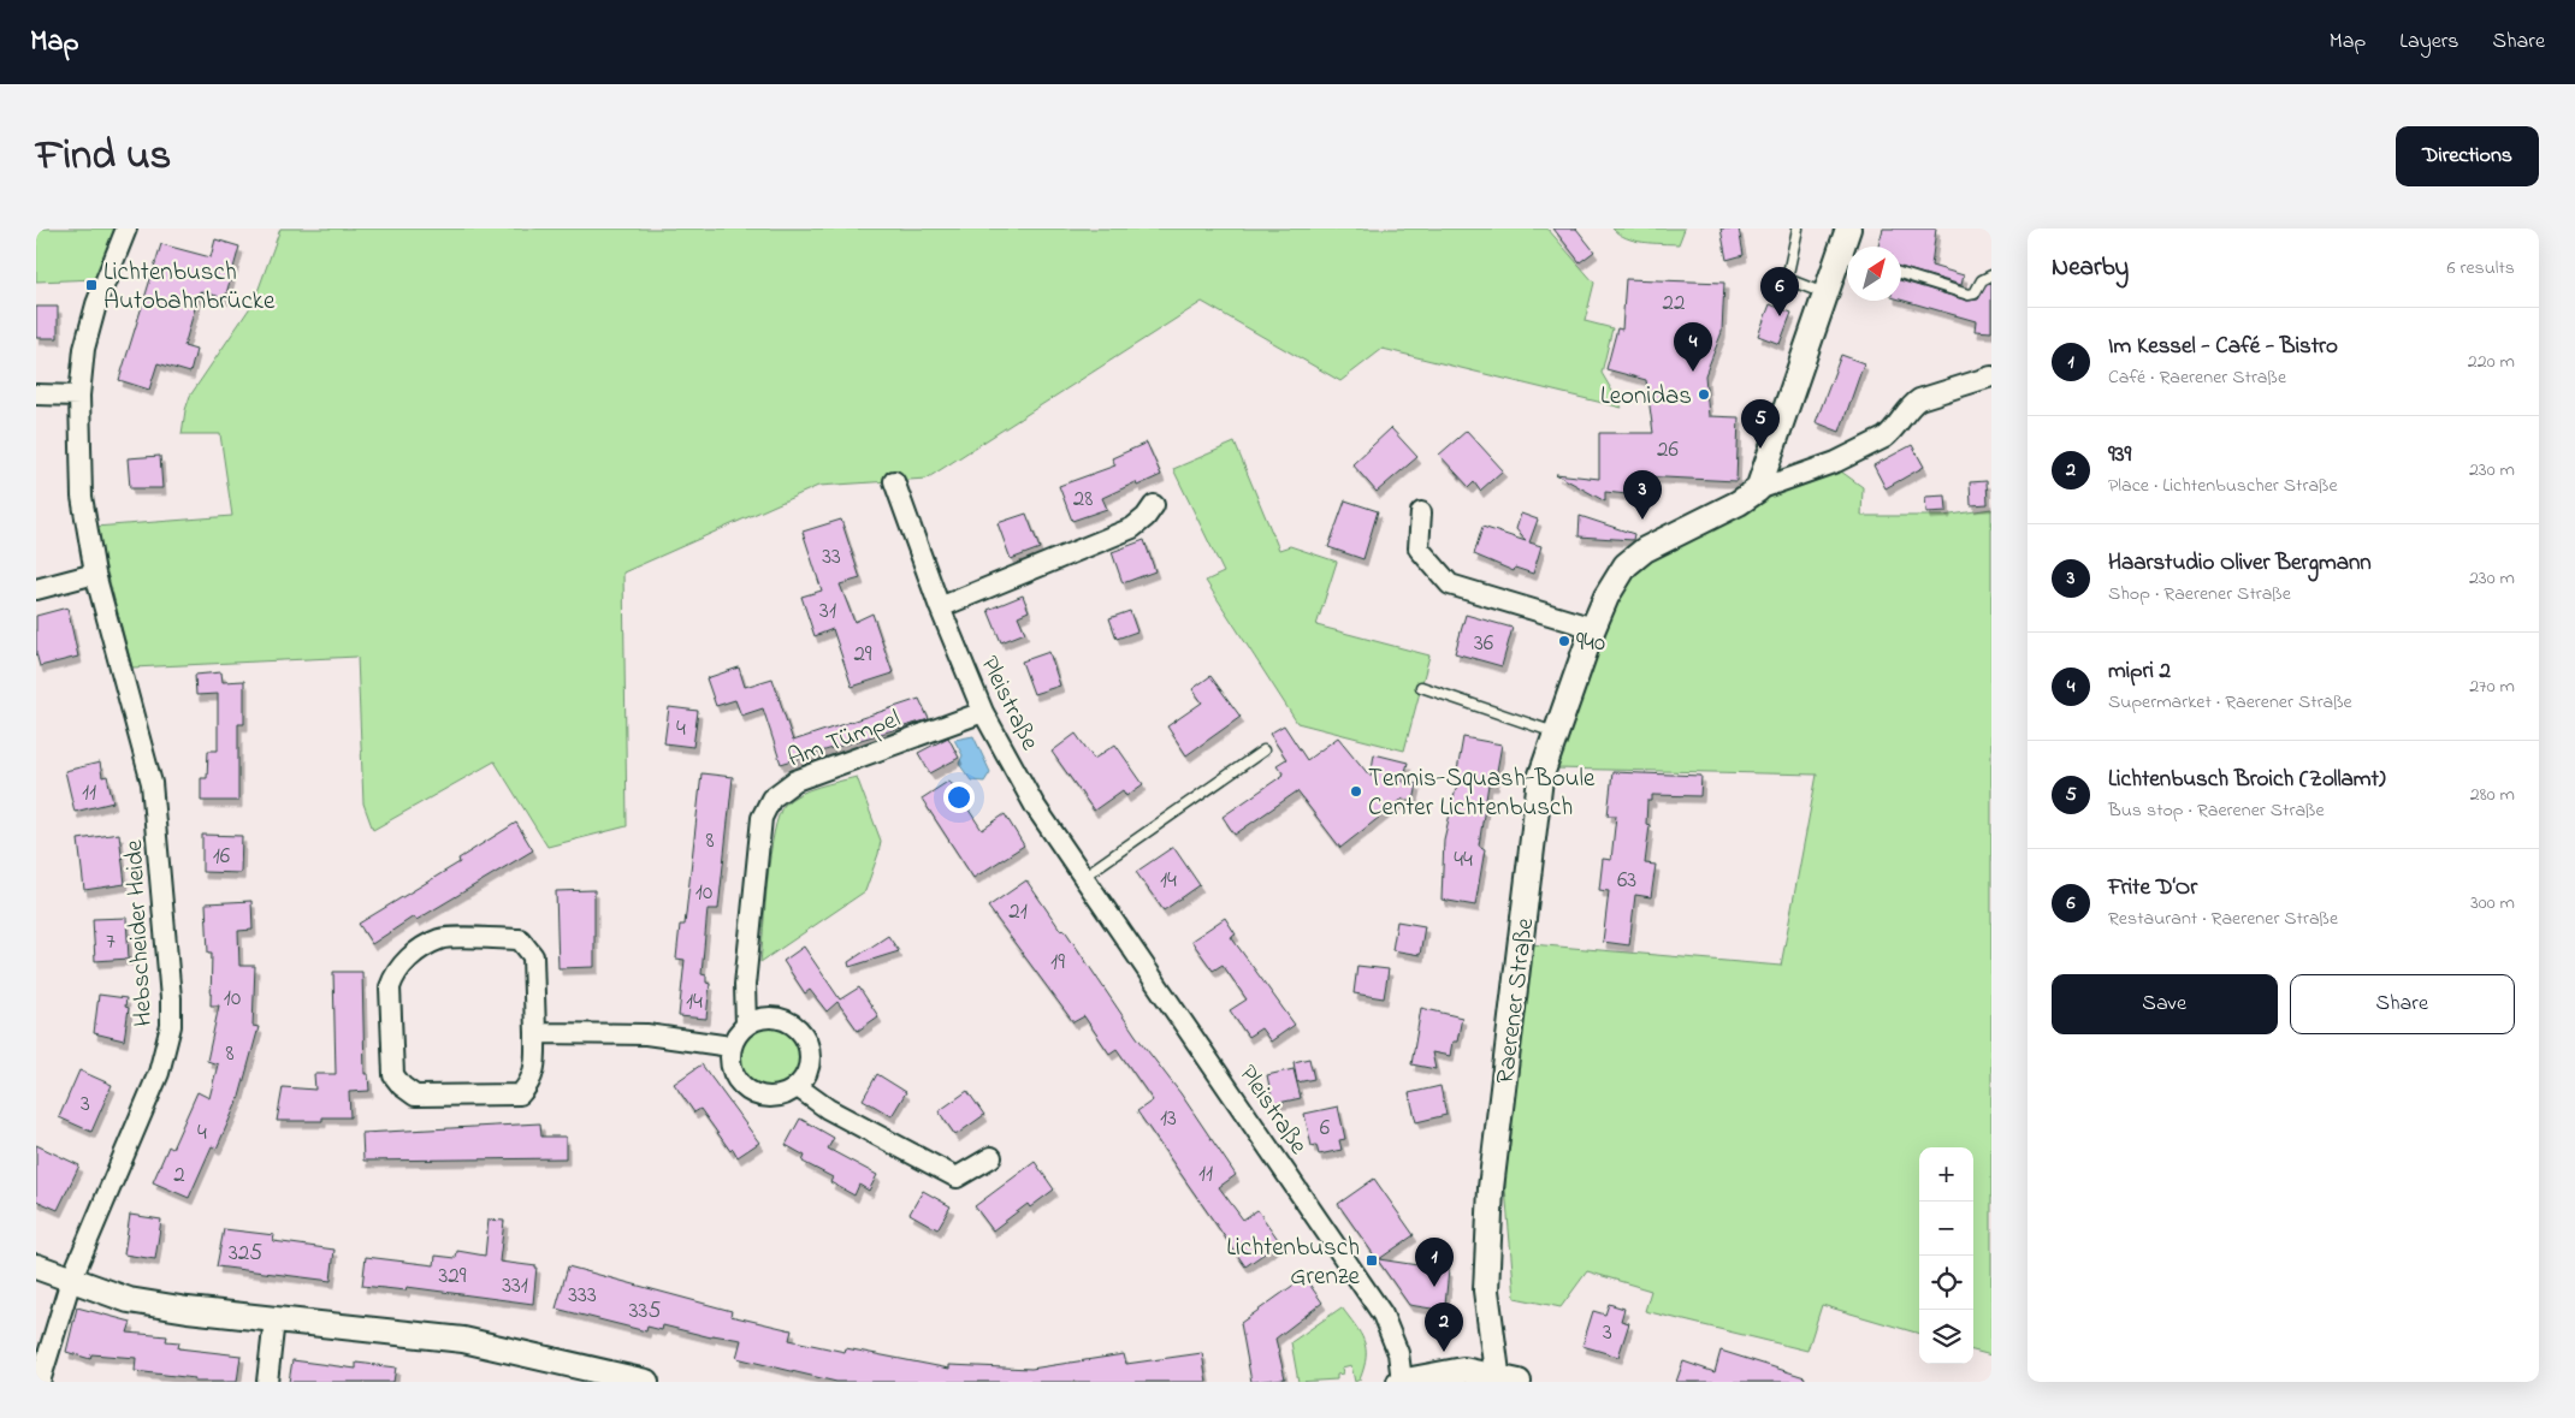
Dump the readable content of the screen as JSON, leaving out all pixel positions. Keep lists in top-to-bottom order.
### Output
{
  "streets": {
    "street": [
      "Pleistraße",
      "Am Tümpel",
      "Hebscheider Heide",
      "Raerener Straße"
    ]
  },
  "crossings": [
    ["Pleistraße", "Am Tümpel"]
  ],
  "places": {
    "transit": ["Lichtenbusch Autobahnbrücke", "Lichtenbusch Grenze"],
    "other": ["Leonidas", "940", "Tennis-Squash-Boule Center Lichtenbusch"]
  },
  "house_numbers": [
    "22",
    "26",
    "28",
    "33",
    "31",
    "36",
    "29",
    "4",
    "11",
    "8",
    "16",
    "44",
    "14",
    "63",
    "10",
    "21",
    "7",
    "19",
    "10",
    "14",
    "8",
    "3",
    "13",
    "6",
    "4",
    "11",
    "2",
    "325",
    "329",
    "331",
    "333",
    "335",
    "3"
  ],
  "north": "top right",
  "page": {
    "header": "Map",
    "nav": ["Map", "Layers", "Share"],
    "title": "Find us",
    "buttons": [
      "Directions",
      ["Save", "Share"]
    ],
    "heading": ["Nearby", "6 results"],
    "pins": [
      "6",
      "4",
      "5",
      "3",
      "1",
      "2"
    ],
    "list": [
      {
        "mark": "1",
        "name": "Im Kessel - Café - Bistro",
        "note": "Café · Raerener Straße",
        "value": "220 m"
      },
      {
        "mark": "2",
        "name": "939",
        "note": "Place · Lichtenbuscher Straße",
        "value": "230 m"
      },
      {
        "mark": "3",
        "name": "Haarstudio Oliver Bergmann",
        "note": "Shop · Raerener Straße",
        "value": "230 m"
      },
      {
        "mark": "4",
        "name": "mipri 2",
        "note": "Supermarket · Raerener Straße",
        "value": "270 m"
      },
      {
        "mark": "5",
        "name": "Lichtenbusch Broich (Zollamt)",
        "note": "Bus stop · Raerener Straße",
        "value": "280 m"
      },
      {
        "mark": "6",
        "name": "Frite D‘Or",
        "note": "Restaurant · Raerener Straße",
        "value": "300 m"
      }
    ],
    "map_buttons": ["+", "−"]
  }
}
